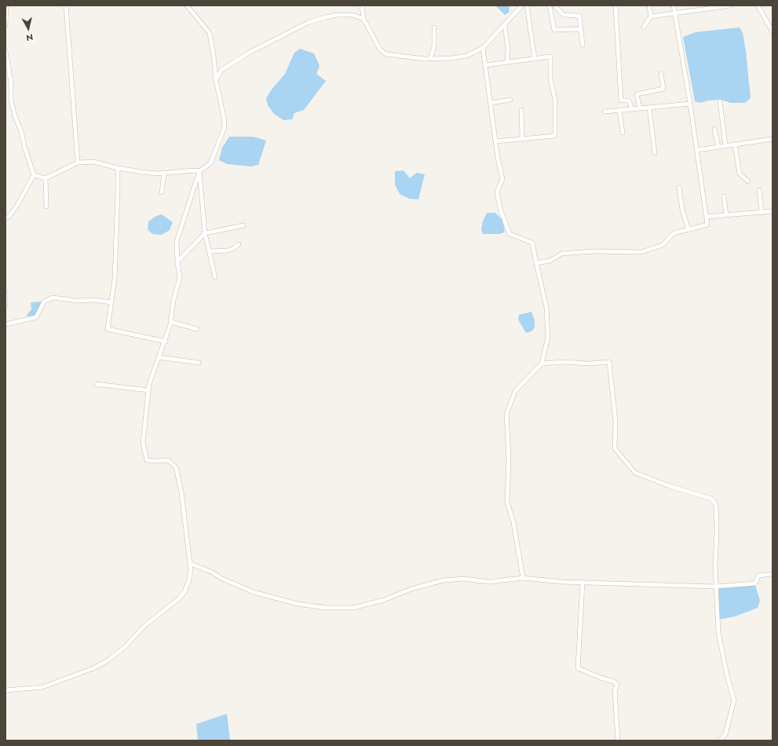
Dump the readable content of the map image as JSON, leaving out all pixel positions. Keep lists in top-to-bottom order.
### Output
{
  "north": "bottom"
}
